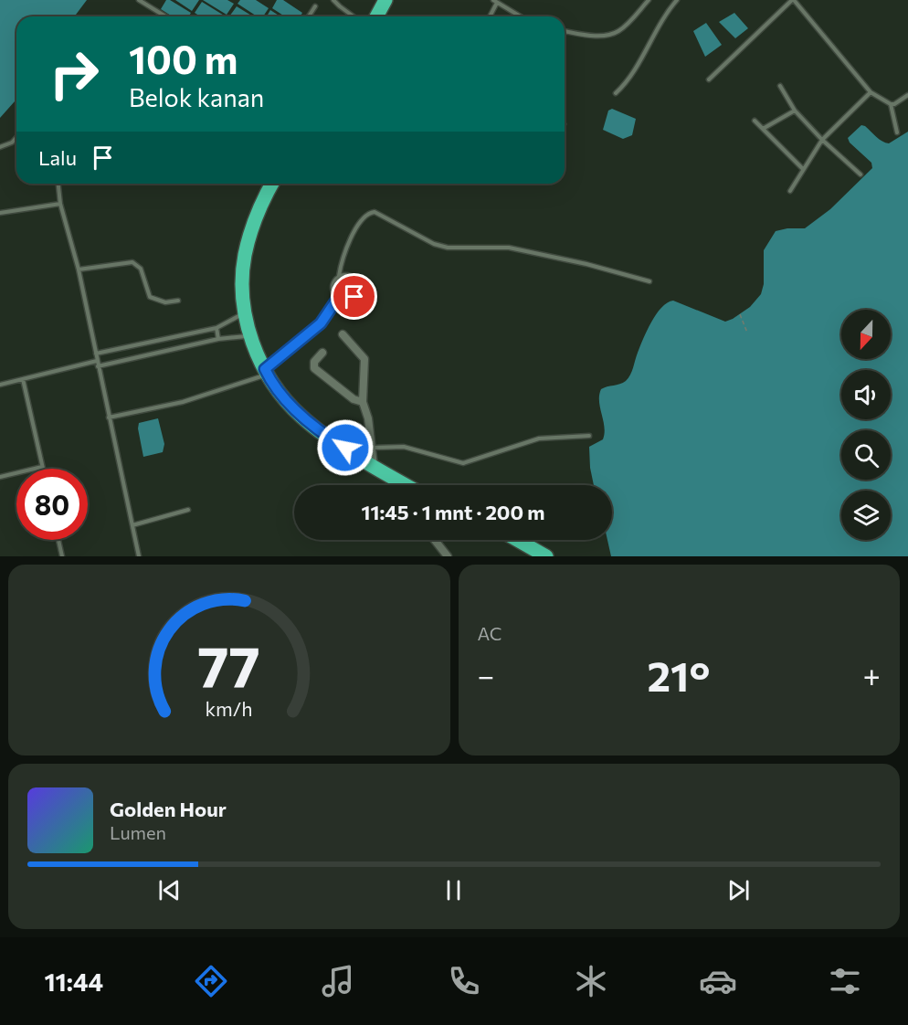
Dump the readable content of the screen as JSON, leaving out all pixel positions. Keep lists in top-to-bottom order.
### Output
{
  "north": "bottom",
  "page": {
    "turn": ["100 m", "Belok kanan"],
    "then": "Lalu",
    "limit": "80",
    "trip": "11:45 · 1 mnt · 200 m",
    "tile": "AC",
    "heat": ["−", "21°", "+"],
    "song": ["Golden Hour", "Lumen"],
    "tabs": "11:44",
    "gauge": ["77", "km/h"]
  }
}
